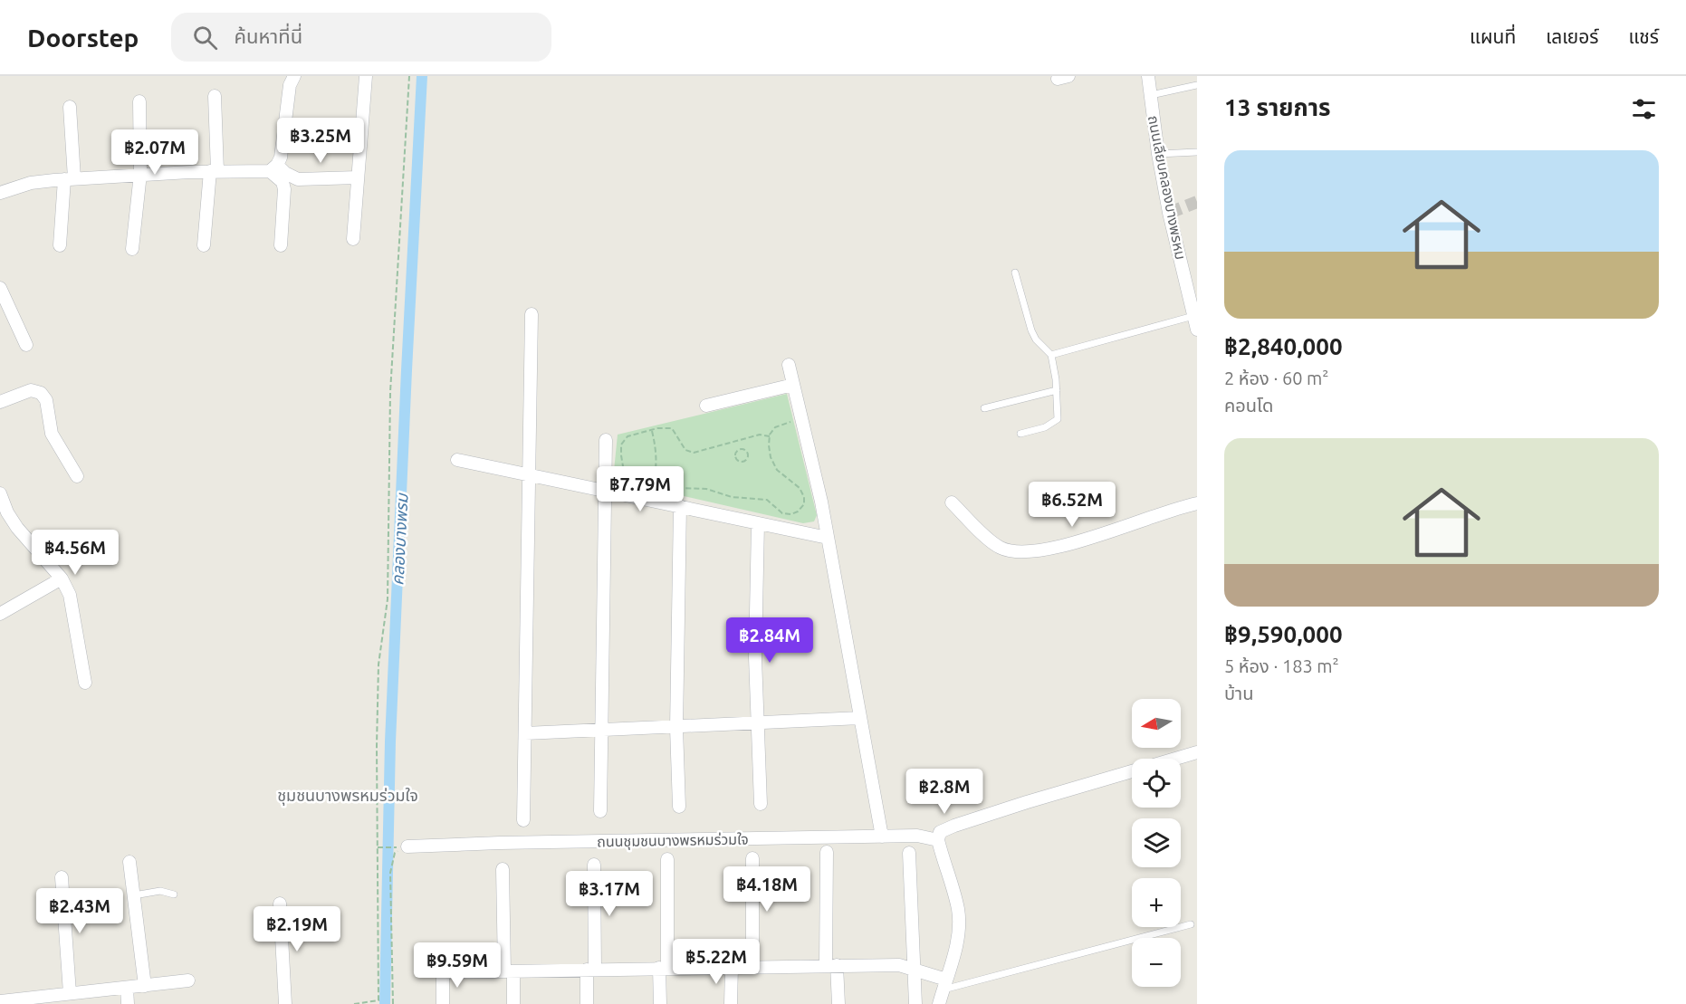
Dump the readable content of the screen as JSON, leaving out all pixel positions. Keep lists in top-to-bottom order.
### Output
{
  "streets": {
    "street": ["ถนนเลียบคลองบางพรหม", "ถนนชุมชนบางพรหมร่วมใจ"]
  },
  "districts": ["ชุมชนบางพรหมร่วมใจ"],
  "water": ["คลองบางพรม"],
  "north": "left",
  "page": {
    "header": "Doorstep",
    "search": "ค้นหาที่นี่",
    "nav": ["แผนที่", "เลเยอร์", "แชร์"],
    "heading": "13 รายการ",
    "price": [
      "฿3.25M",
      "฿2.07M",
      "฿7.79M",
      "฿6.52M",
      "฿4.56M",
      "฿2.84M",
      "฿2.8M",
      "฿4.18M",
      "฿3.17M",
      "฿2.43M",
      "฿2.19M",
      "฿5.22M",
      "฿9.59M"
    ],
    "list": [
      {
        "name": "฿2,840,000",
        "note": "2 ห้อง · 60 m² · คอนโด"
      },
      {
        "name": "฿9,590,000",
        "note": "5 ห้อง · 183 m² · บ้าน"
      }
    ],
    "map_buttons": ["+", "−"]
  }
}
